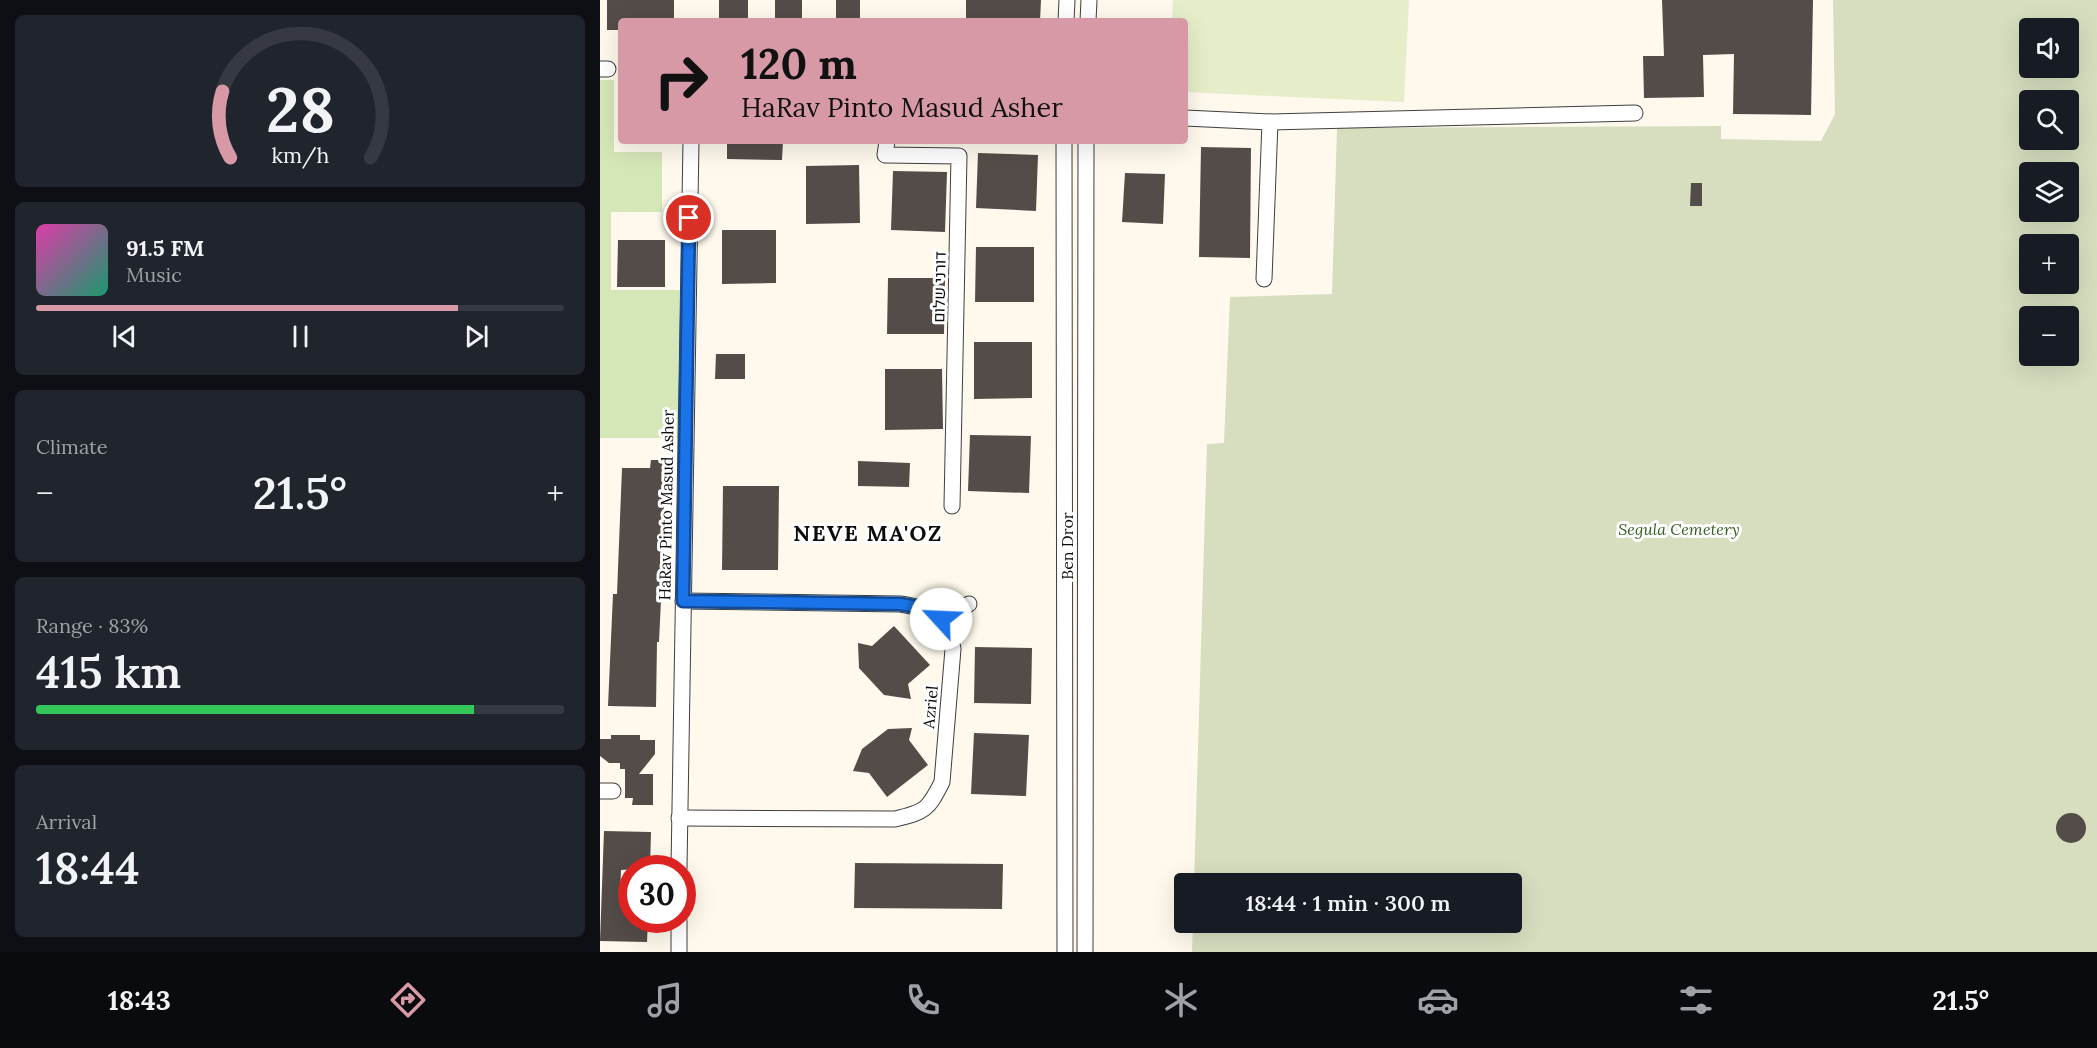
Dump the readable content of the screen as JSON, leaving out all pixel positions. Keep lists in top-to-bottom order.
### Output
{
  "streets": {
    "street": [
      "דורני שלום",
      "HaRav Pinto Masud Asher",
      "Ben Dror",
      "Azriel"
    ]
  },
  "crossings": [
    ["HaRav Pinto Masud Asher", "Azriel"]
  ],
  "districts": ["NEVE MA'OZ"],
  "parks": ["Segula Cemetery"],
  "page": {
    "map_buttons": ["+", "−"],
    "turn": ["120 m", "HaRav Pinto Masud Asher"],
    "song": ["91.5 FM", "Music"],
    "tile": [
      "Climate",
      ["Range · 83%", "415 km"],
      ["Arrival", "18:44"]
    ],
    "heat": ["−", "21.5°", "+"],
    "limit": "30",
    "trip": "18:44 · 1 min · 300 m",
    "tabs": ["18:43", "21.5°"],
    "gauge": ["28", "km/h"]
  }
}
